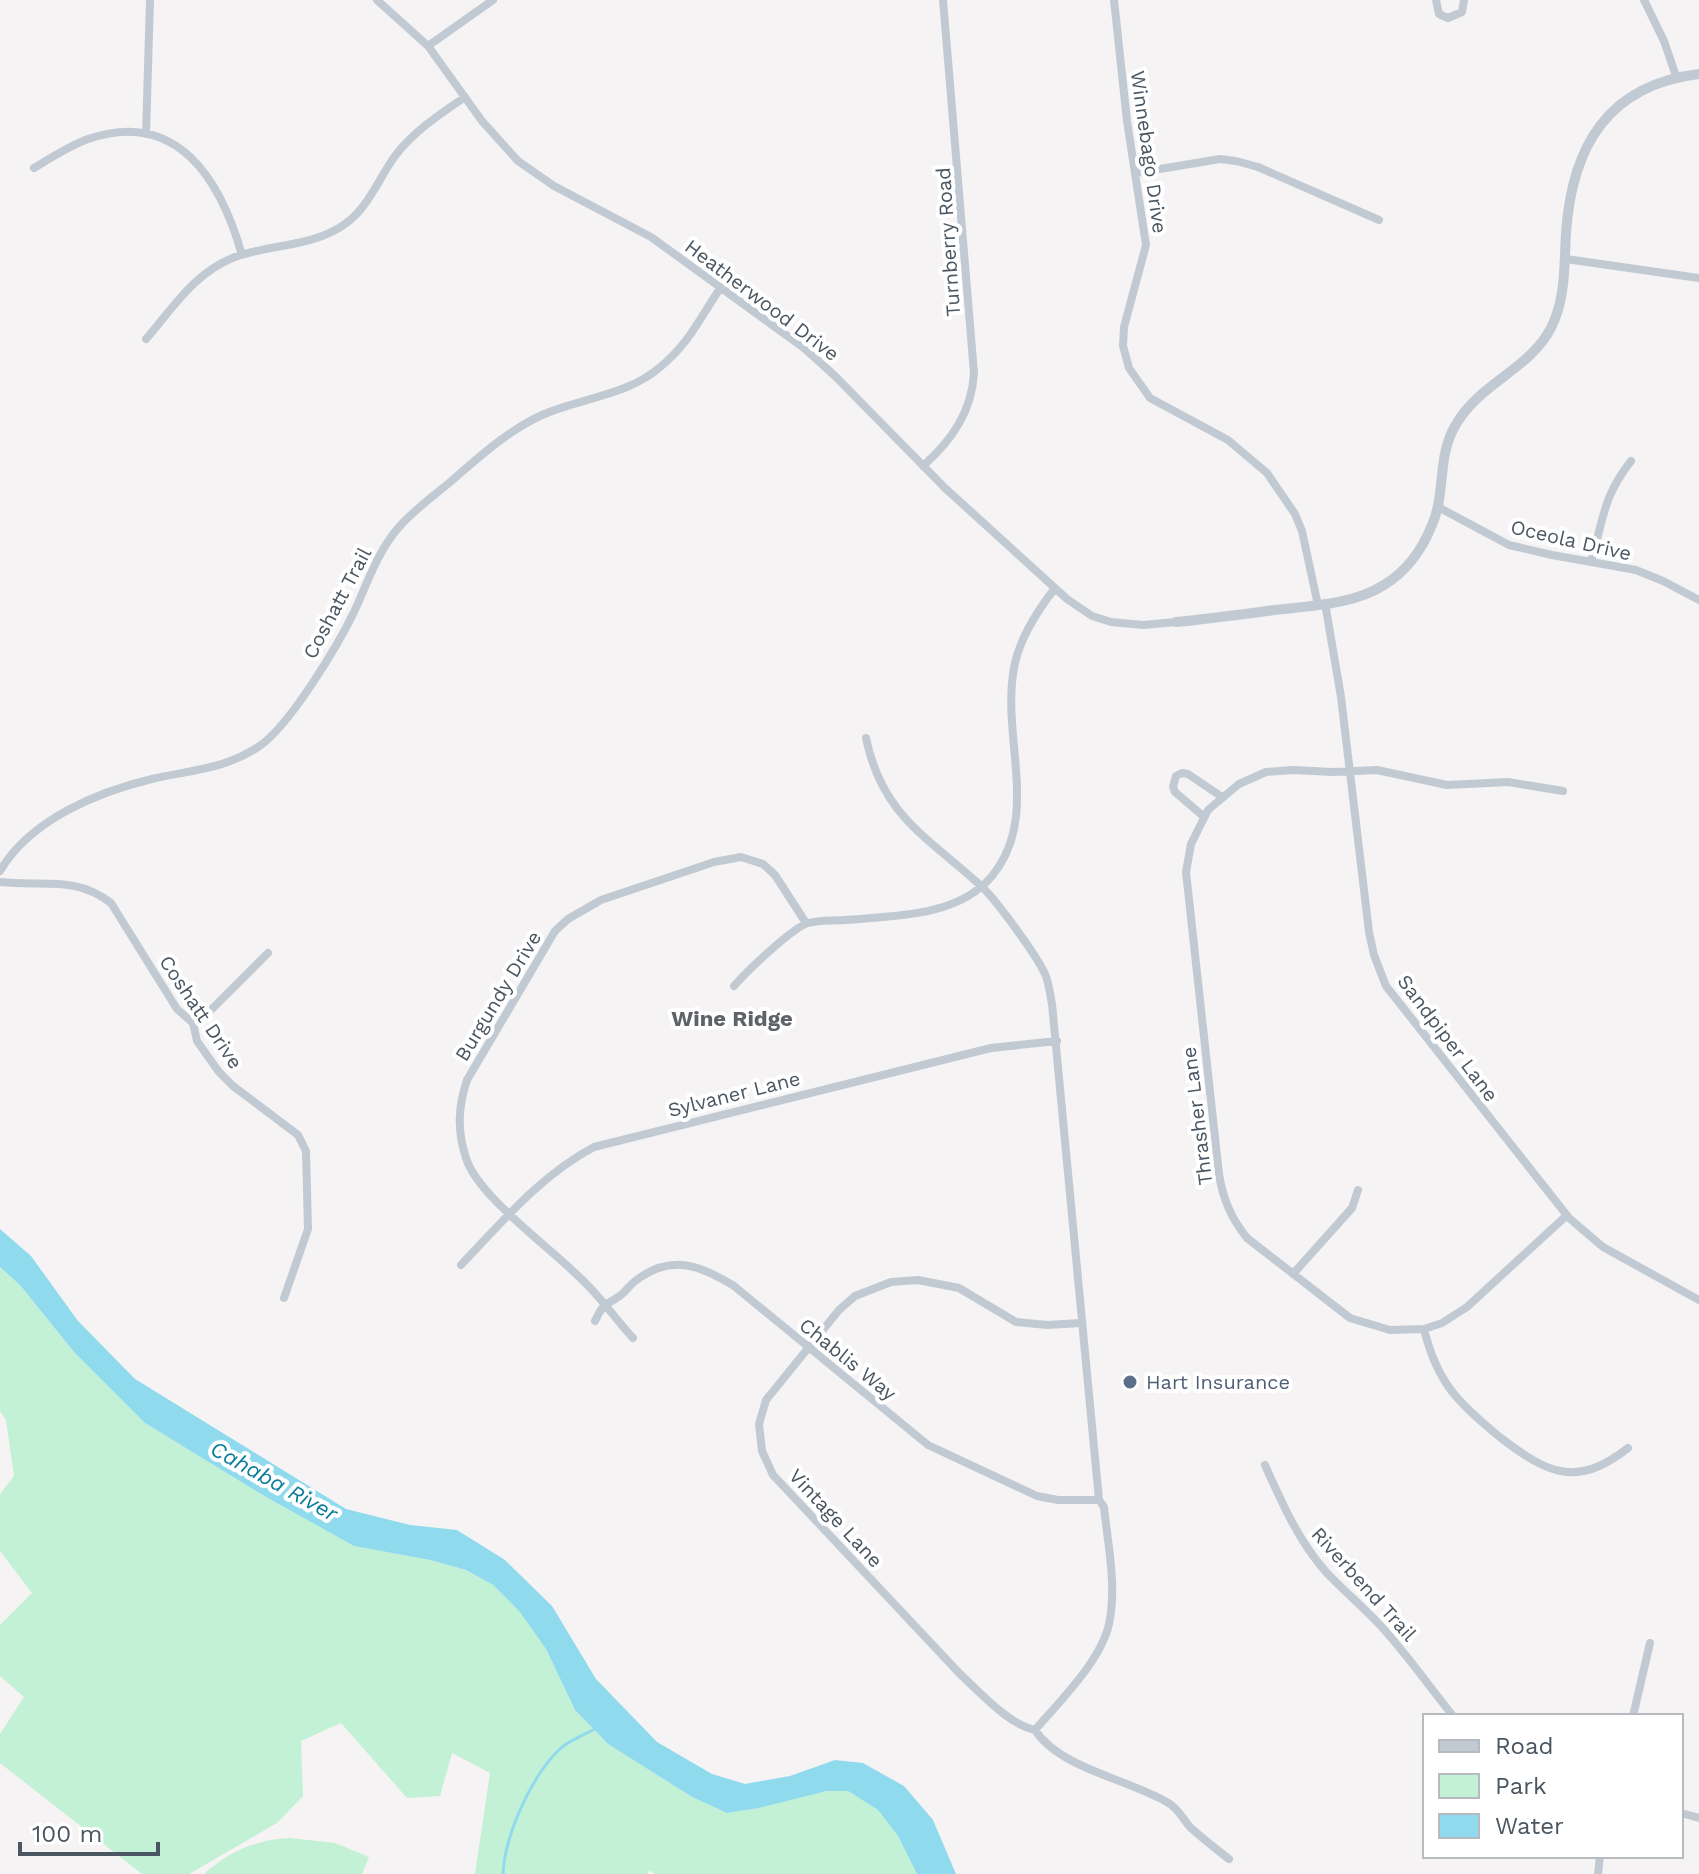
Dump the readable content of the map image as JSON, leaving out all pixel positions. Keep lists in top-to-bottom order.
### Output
{
  "streets": {
    "street": [
      "Winnebago Drive",
      "Turnberry Road",
      "Heatherwood Drive",
      "Oceola Drive",
      "Coshatt Trail",
      "Burgundy Drive",
      "Coshatt Drive",
      "Sandpiper Lane",
      "Sylvaner Lane",
      "Thrasher Lane",
      "Chablis Way",
      "Vintage Lane",
      "Riverbend Trail"
    ]
  },
  "crossings": [
    ["Winnebago Drive", "Sandpiper Lane"],
    ["Turnberry Road", "Heatherwood Drive"],
    ["Heatherwood Drive", "Coshatt Trail"],
    ["Burgundy Drive", "Sylvaner Lane"],
    ["Burgundy Drive", "Chablis Way"],
    ["Sandpiper Lane", "Thrasher Lane"],
    ["Chablis Way", "Vintage Lane"]
  ],
  "districts": ["Wine Ridge"],
  "water": ["Cahaba River"],
  "places": ["Hart Insurance"],
  "legend": ["Road", "Park", "Water"],
  "scale_bar": "100 m"
}
